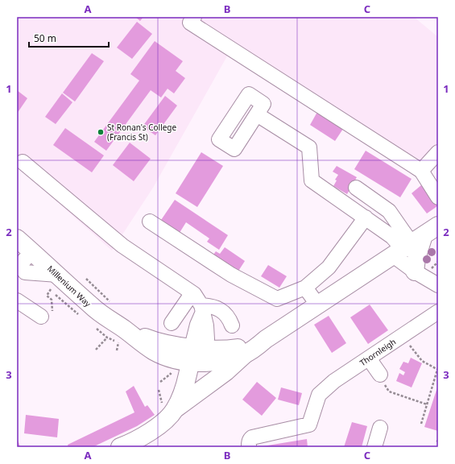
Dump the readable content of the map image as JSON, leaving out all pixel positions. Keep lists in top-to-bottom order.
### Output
{
  "streets": {
    "main road": ["Millenium Way"],
    "street": ["Thornleigh"]
  },
  "places": ["St Ronan's College (Francis St)"],
  "scale_bar": "50 m",
  "grid": {
    "columns": ["A", "B", "C"],
    "rows": ["1", "2", "3"]
  }
}
